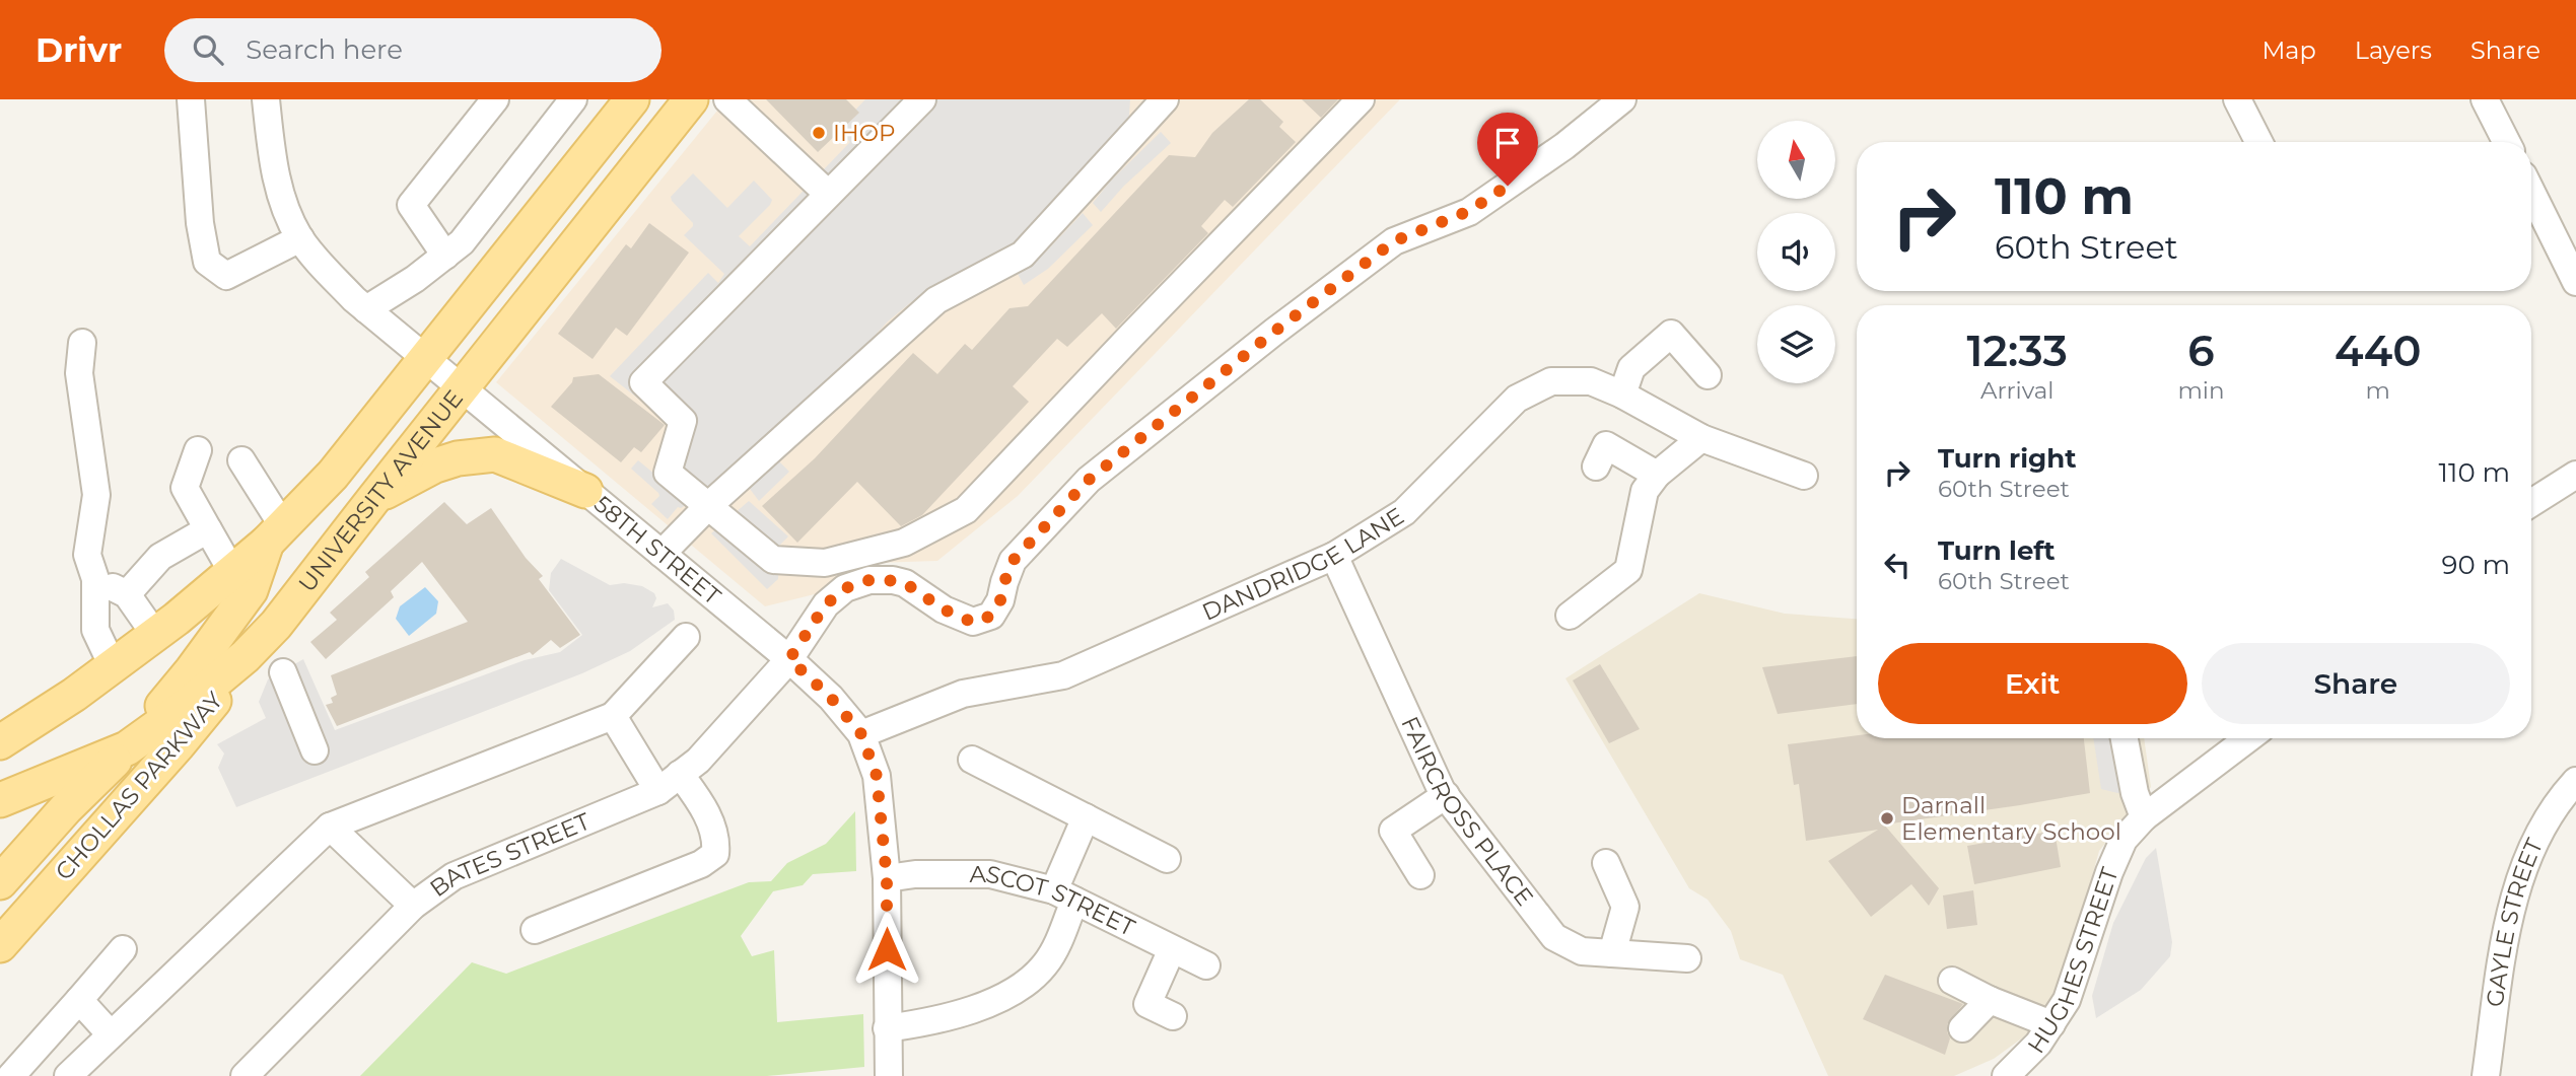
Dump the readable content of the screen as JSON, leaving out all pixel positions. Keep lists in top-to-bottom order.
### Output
{
  "streets": {
    "main road": ["UNIVERSITY AVENUE", "CHOLLAS PARKWAY"],
    "street": [
      "58TH STREET",
      "DANDRIDGE LANE",
      "FAIRCROSS PLACE",
      "BATES STREET",
      "ASCOT STREET",
      "GAYLE STREET",
      "HUGHES STREET"
    ]
  },
  "crossings": [
    ["UNIVERSITY AVENUE", "58TH STREET"],
    ["UNIVERSITY AVENUE", "CHOLLAS PARKWAY"],
    ["58TH STREET", "DANDRIDGE LANE"],
    ["58TH STREET", "BATES STREET"],
    ["58TH STREET", "ASCOT STREET"],
    ["DANDRIDGE LANE", "FAIRCROSS PLACE"]
  ],
  "places": ["IHOP", "Darnall Elementary School"],
  "north": "top",
  "page": {
    "header": "Drivr",
    "search": "Search here",
    "nav": ["Map", "Layers", "Share"],
    "turn": ["110 m", "60th Street"],
    "eta": [
      "12:33",
      "Arrival",
      "6",
      "min",
      "440",
      "m"
    ],
    "list": [
      {
        "name": "Turn right",
        "note": "60th Street",
        "value": "110 m"
      },
      {
        "name": "Turn left",
        "note": "60th Street",
        "value": "90 m"
      }
    ],
    "buttons": ["Exit", "Share"]
  }
}
